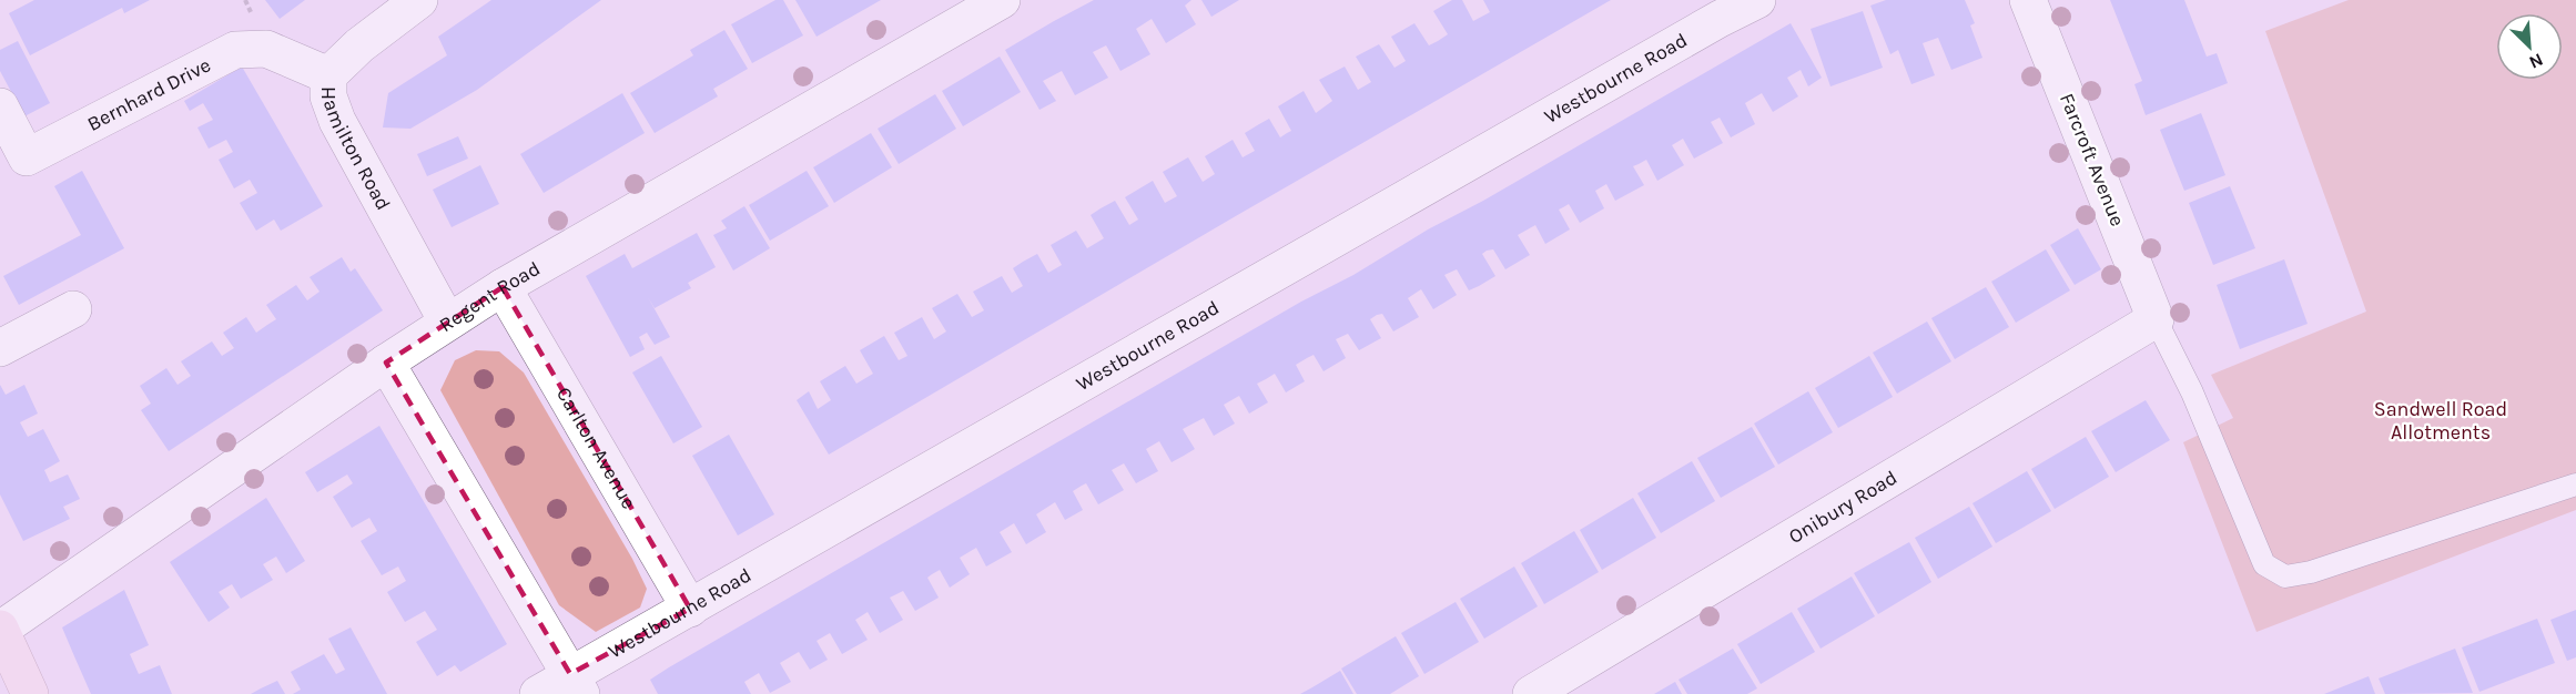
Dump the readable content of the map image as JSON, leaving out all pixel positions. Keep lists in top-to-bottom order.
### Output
{
  "streets": {
    "street": [
      "Westbourne Road",
      "Bernhard Drive",
      "Hamilton Road",
      "Farcroft Avenue",
      "Regent Road",
      "Carlton Avenue",
      "Onibury Road"
    ]
  },
  "crossings": [
    ["Westbourne Road", "Carlton Avenue"],
    ["Bernhard Drive", "Hamilton Road"],
    ["Hamilton Road", "Regent Road"],
    ["Farcroft Avenue", "Onibury Road"],
    ["Regent Road", "Carlton Avenue"]
  ],
  "parks": ["Sandwell Road Allotments"],
  "north": "bottom right"
}
